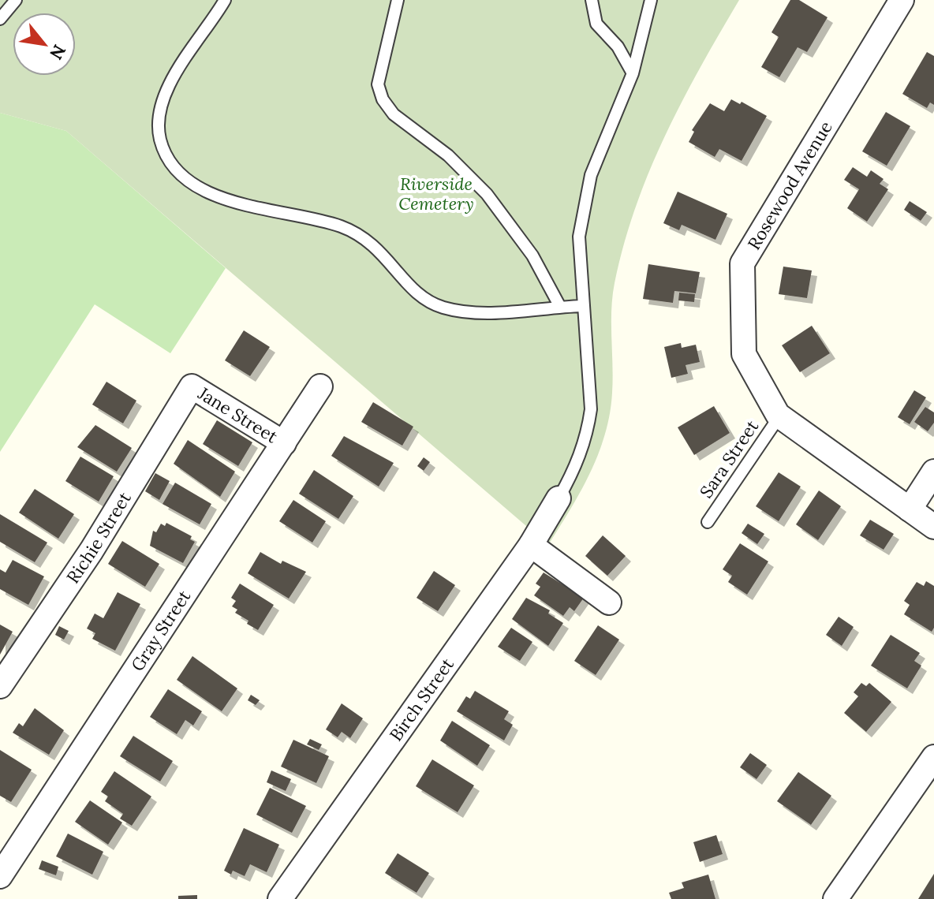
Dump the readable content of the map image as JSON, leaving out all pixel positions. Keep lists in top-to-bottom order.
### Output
{
  "streets": {
    "street": [
      "Rosewood Avenue",
      "Jane Street",
      "Richie Street",
      "Gray Street",
      "Birch Street"
    ],
    "lane": ["Sara Street"]
  },
  "crossings": [
    ["Rosewood Avenue", "Sara Street"],
    ["Jane Street", "Richie Street"],
    ["Jane Street", "Gray Street"]
  ],
  "parks": ["Riverside Cemetery"],
  "north": "bottom right"
}
